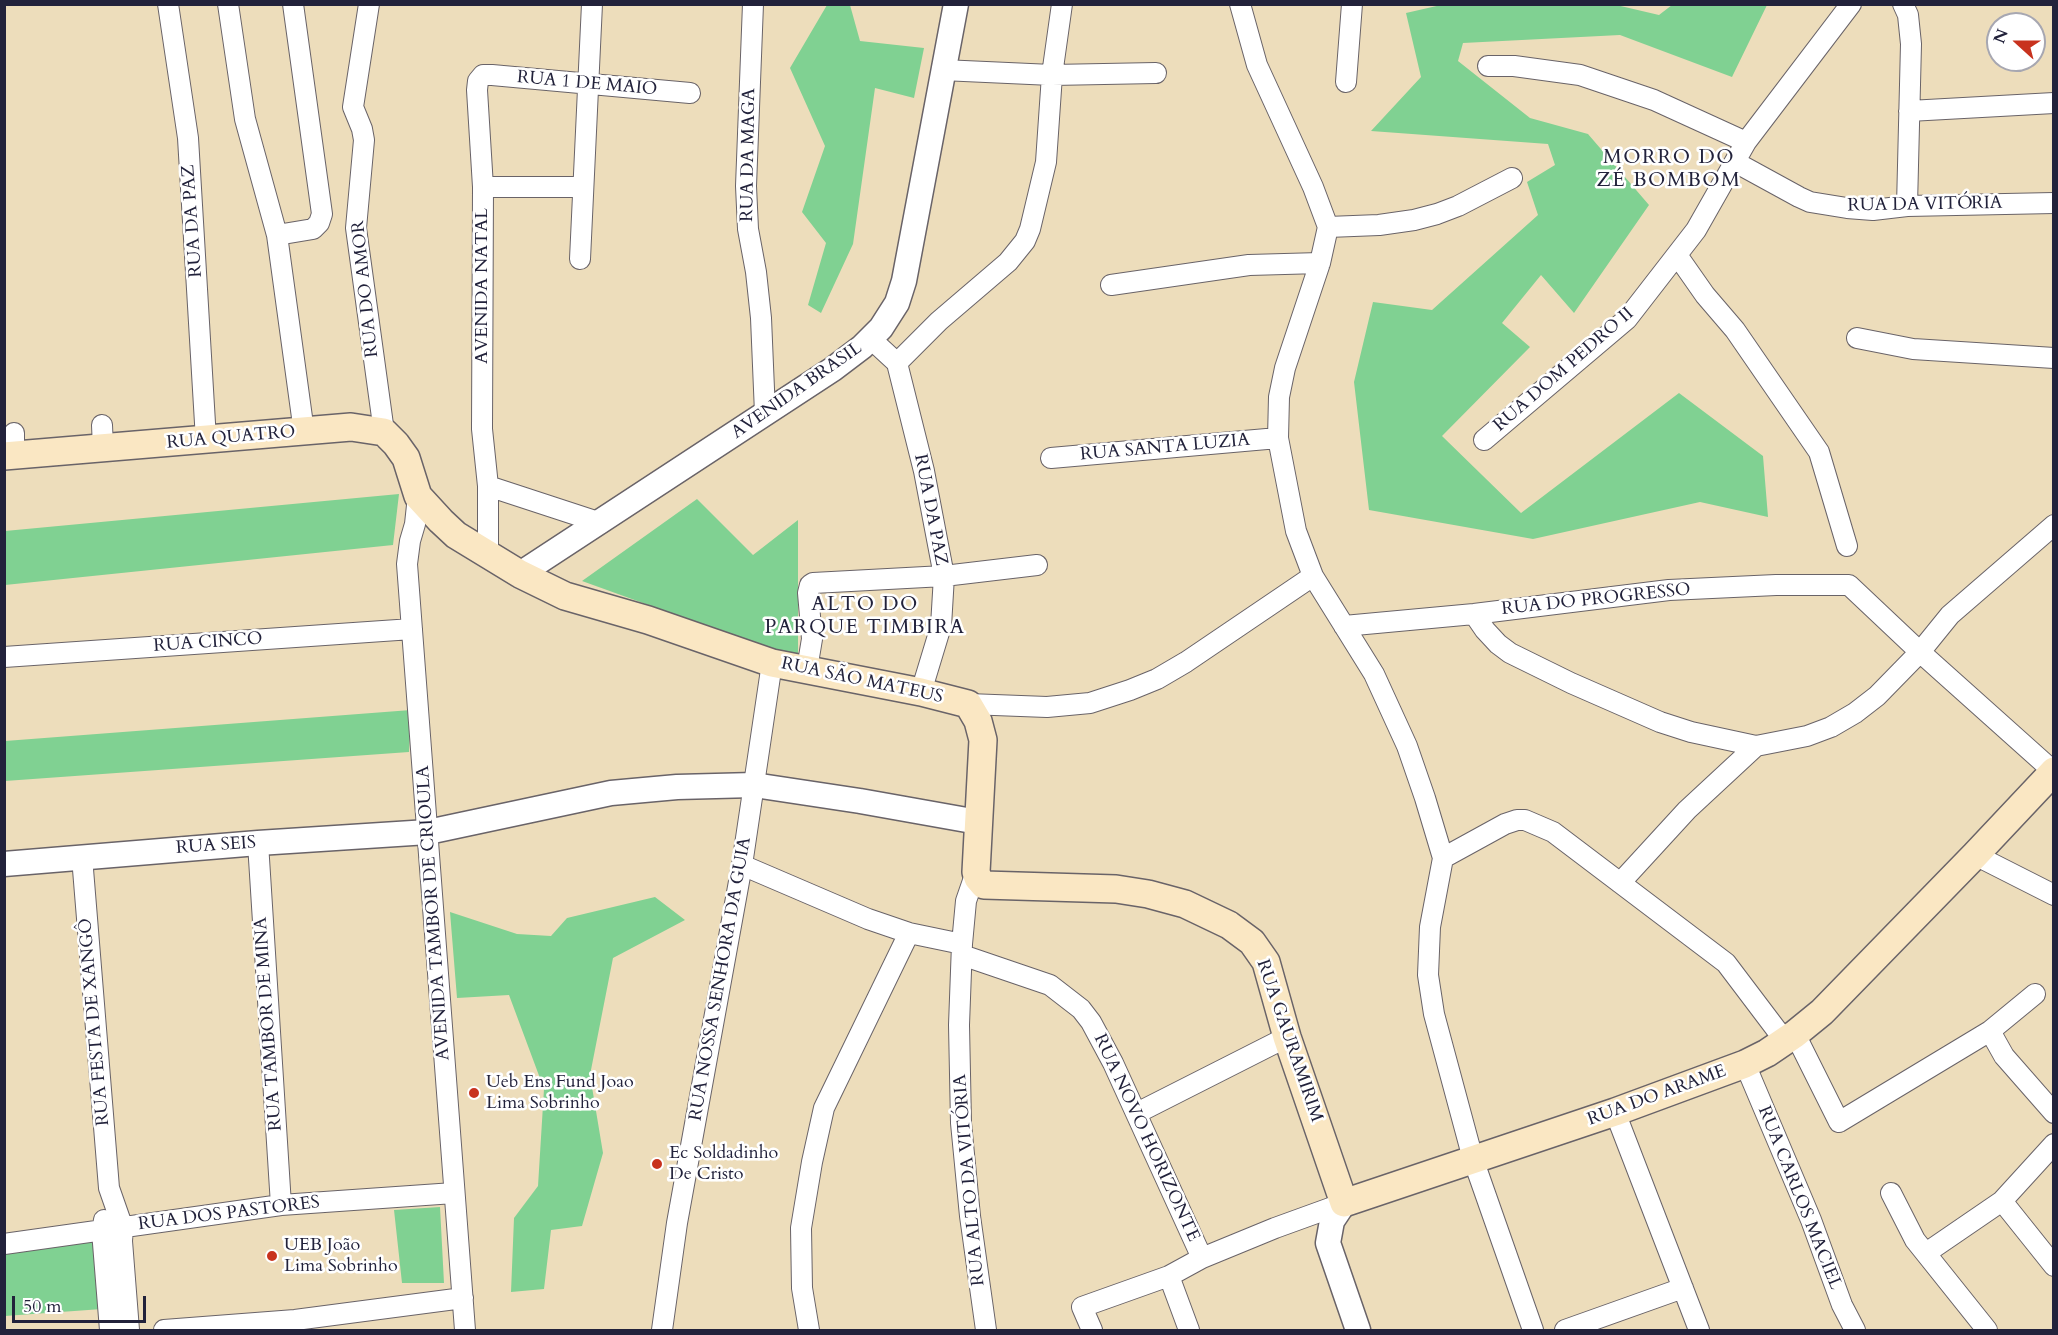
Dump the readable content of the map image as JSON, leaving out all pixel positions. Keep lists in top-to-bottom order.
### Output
{
  "streets": {
    "main road": [
      "RUA QUATRO",
      "RUA SÃO MATEUS",
      "RUA GAURAMIRIM",
      "RUA DO ARAME",
      "RUA ALTO DA VITÓRIA"
    ],
    "street": [
      "RUA 1 DE MAIO",
      "RUA DA MAGA",
      "RUA DA VITÓRIA",
      "RUA DA PAZ",
      "AVENIDA NATAL",
      "RUA DO AMOR",
      "RUA DOM PEDRO II",
      "AVENIDA BRASIL",
      "RUA SANTA LUZIA",
      "RUA DO PROGRESSO",
      "RUA CINCO",
      "RUA SEIS",
      "AVENIDA TAMBOR DE CRIOULA",
      "RUA NOSSA SENHORA DA GUIA",
      "RUA FESTA DE XANGÔ",
      "RUA TAMBOR DE MINA",
      "RUA NOVO HORIZONTE",
      "RUA CARLOS MACIEL",
      "RUA DOS PASTORES"
    ]
  },
  "crossings": [
    ["RUA 1 DE MAIO", "AVENIDA NATAL"],
    ["RUA DA MAGA", "AVENIDA BRASIL"],
    ["RUA DA VITÓRIA", "RUA DOM PEDRO II"],
    ["RUA DA PAZ", "RUA QUATRO"],
    ["RUA DA PAZ", "RUA SÃO MATEUS"],
    ["AVENIDA NATAL", "RUA SÃO MATEUS"],
    ["RUA DO AMOR", "RUA QUATRO"],
    ["AVENIDA BRASIL", "RUA SÃO MATEUS"],
    ["RUA CINCO", "AVENIDA TAMBOR DE CRIOULA"],
    ["RUA SÃO MATEUS", "AVENIDA TAMBOR DE CRIOULA"],
    ["RUA SÃO MATEUS", "RUA NOSSA SENHORA DA GUIA"],
    ["RUA SÃO MATEUS", "RUA ALTO DA VITÓRIA"],
    ["RUA SEIS", "AVENIDA TAMBOR DE CRIOULA"],
    ["RUA SEIS", "RUA NOSSA SENHORA DA GUIA"],
    ["RUA SEIS", "RUA FESTA DE XANGÔ"],
    ["RUA SEIS", "RUA TAMBOR DE MINA"],
    ["RUA SEIS", "RUA ALTO DA VITÓRIA"],
    ["AVENIDA TAMBOR DE CRIOULA", "RUA DOS PASTORES"],
    ["RUA NOSSA SENHORA DA GUIA", "RUA NOVO HORIZONTE"],
    ["RUA FESTA DE XANGÔ", "RUA DOS PASTORES"],
    ["RUA TAMBOR DE MINA", "RUA DOS PASTORES"],
    ["RUA GAURAMIRIM", "RUA DO ARAME"],
    ["RUA GAURAMIRIM", "RUA ALTO DA VITÓRIA"],
    ["RUA DO ARAME", "RUA NOVO HORIZONTE"],
    ["RUA DO ARAME", "RUA CARLOS MACIEL"],
    ["RUA NOVO HORIZONTE", "RUA ALTO DA VITÓRIA"]
  ],
  "districts": ["MORRO DO ZÉ BOMBOM", "ALTO DO PARQUE TIMBIRA"],
  "places": ["Ueb Ens Fund Joao Lima Sobrinho", "Ec Soldadinho De Cristo", "UEB João Lima Sobrinho"],
  "scale_bar": "50 m",
  "north": "left"
}
